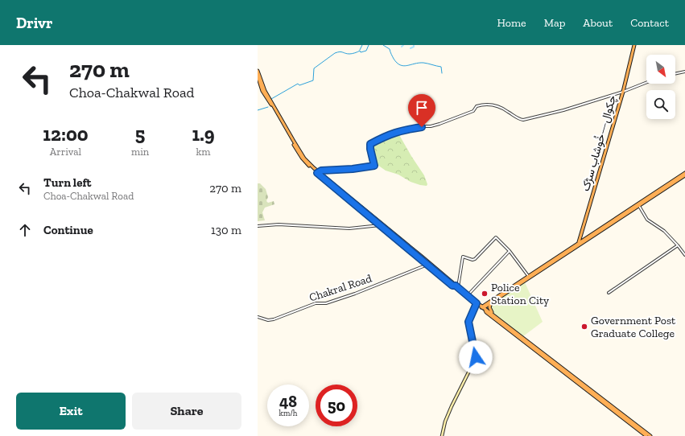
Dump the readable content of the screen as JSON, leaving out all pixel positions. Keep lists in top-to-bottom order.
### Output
{
  "streets": {
    "highway": ["چکوال—خُوشاب سڑک"],
    "street": ["Chakral Road"]
  },
  "places": ["Police Station City", "Government Post Graduate College"],
  "north": "bottom right",
  "page": {
    "header": "Drivr",
    "nav": [
      "Home",
      "Map",
      "About",
      "Contact"
    ],
    "turn": ["270 m", "Choa-Chakwal Road"],
    "eta": [
      "12:00",
      "Arrival",
      "5",
      "min",
      "1.9",
      "km"
    ],
    "list": [
      {
        "name": "Turn left",
        "note": "Choa-Chakwal Road",
        "value": "270 m"
      },
      {
        "name": "Continue",
        "value": "130 m"
      }
    ],
    "speed": "48 km/h",
    "limit": "50",
    "buttons": ["Exit", "Share"]
  }
}
